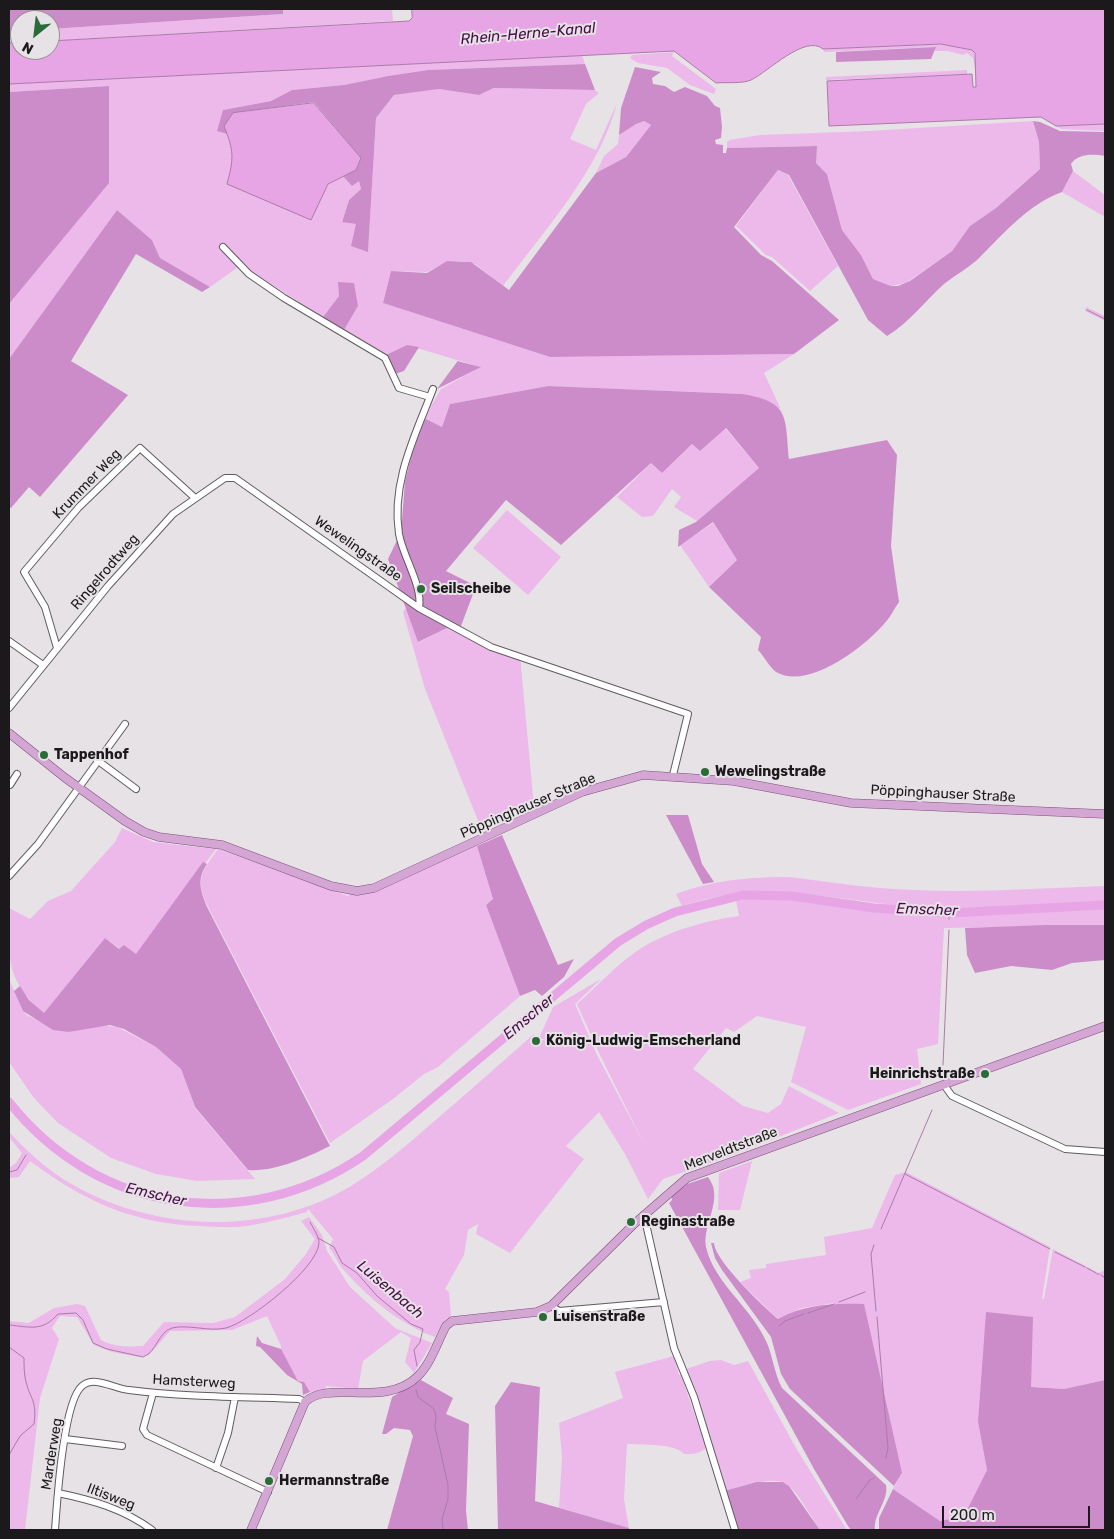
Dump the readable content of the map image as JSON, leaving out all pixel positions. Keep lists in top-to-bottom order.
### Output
{
  "streets": {
    "main road": ["Pöppinghauser Straße", "Merveldtstraße"],
    "street": [
      "Krummer Weg",
      "Wewelingstraße",
      "Ringelrodtweg",
      "Hamsterweg",
      "Marderweg",
      "Iltisweg"
    ]
  },
  "crossings": [
    ["Krummer Weg", "Ringelrodtweg"],
    ["Wewelingstraße", "Ringelrodtweg"],
    ["Wewelingstraße", "Pöppinghauser Straße"],
    ["Merveldtstraße", "Hamsterweg"],
    ["Hamsterweg", "Marderweg"],
    ["Marderweg", "Iltisweg"]
  ],
  "water": ["Rhein-Herne-Kanal", "Emscher", "Luisenbach"],
  "places": [
    "Seilscheibe",
    "Tappenhof",
    "Wewelingstraße",
    "König-Ludwig-Emscherland",
    "Heinrichstraße",
    "Reginastraße",
    "Luisenstraße",
    "Hermannstraße"
  ],
  "scale_bar": "200 m",
  "north": "bottom left"
}
